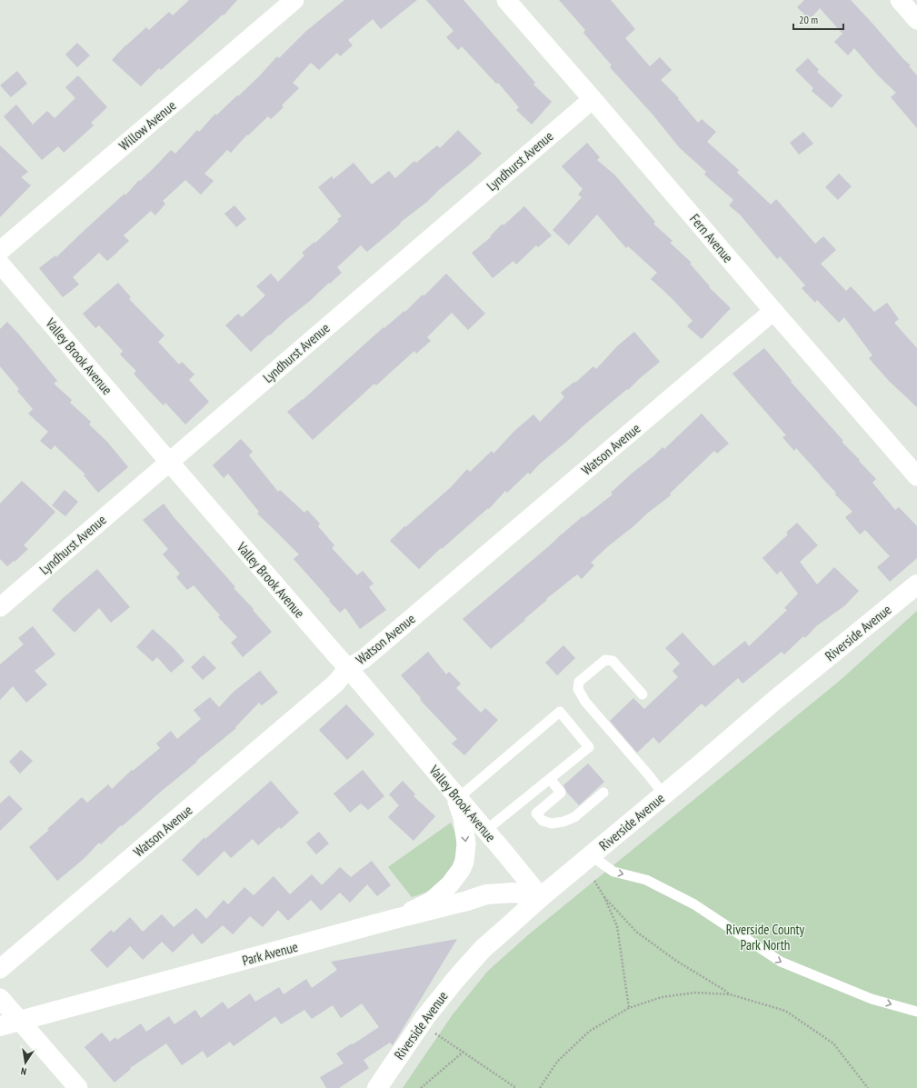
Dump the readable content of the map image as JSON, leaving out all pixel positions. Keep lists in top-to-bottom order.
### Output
{
  "streets": {
    "main road": ["Riverside Avenue", "Park Avenue"],
    "street": [
      "Willow Avenue",
      "Lyndhurst Avenue",
      "Fern Avenue",
      "Valley Brook Avenue",
      "Watson Avenue"
    ]
  },
  "crossings": [
    ["Lyndhurst Avenue", "Fern Avenue"],
    ["Lyndhurst Avenue", "Valley Brook Avenue"],
    ["Fern Avenue", "Watson Avenue"],
    ["Valley Brook Avenue", "Watson Avenue"],
    ["Valley Brook Avenue", "Riverside Avenue"],
    ["Valley Brook Avenue", "Park Avenue"],
    ["Riverside Avenue", "Park Avenue"]
  ],
  "parks": ["Riverside County Park North"],
  "scale_bar": "20 m",
  "north": "bottom"
}
